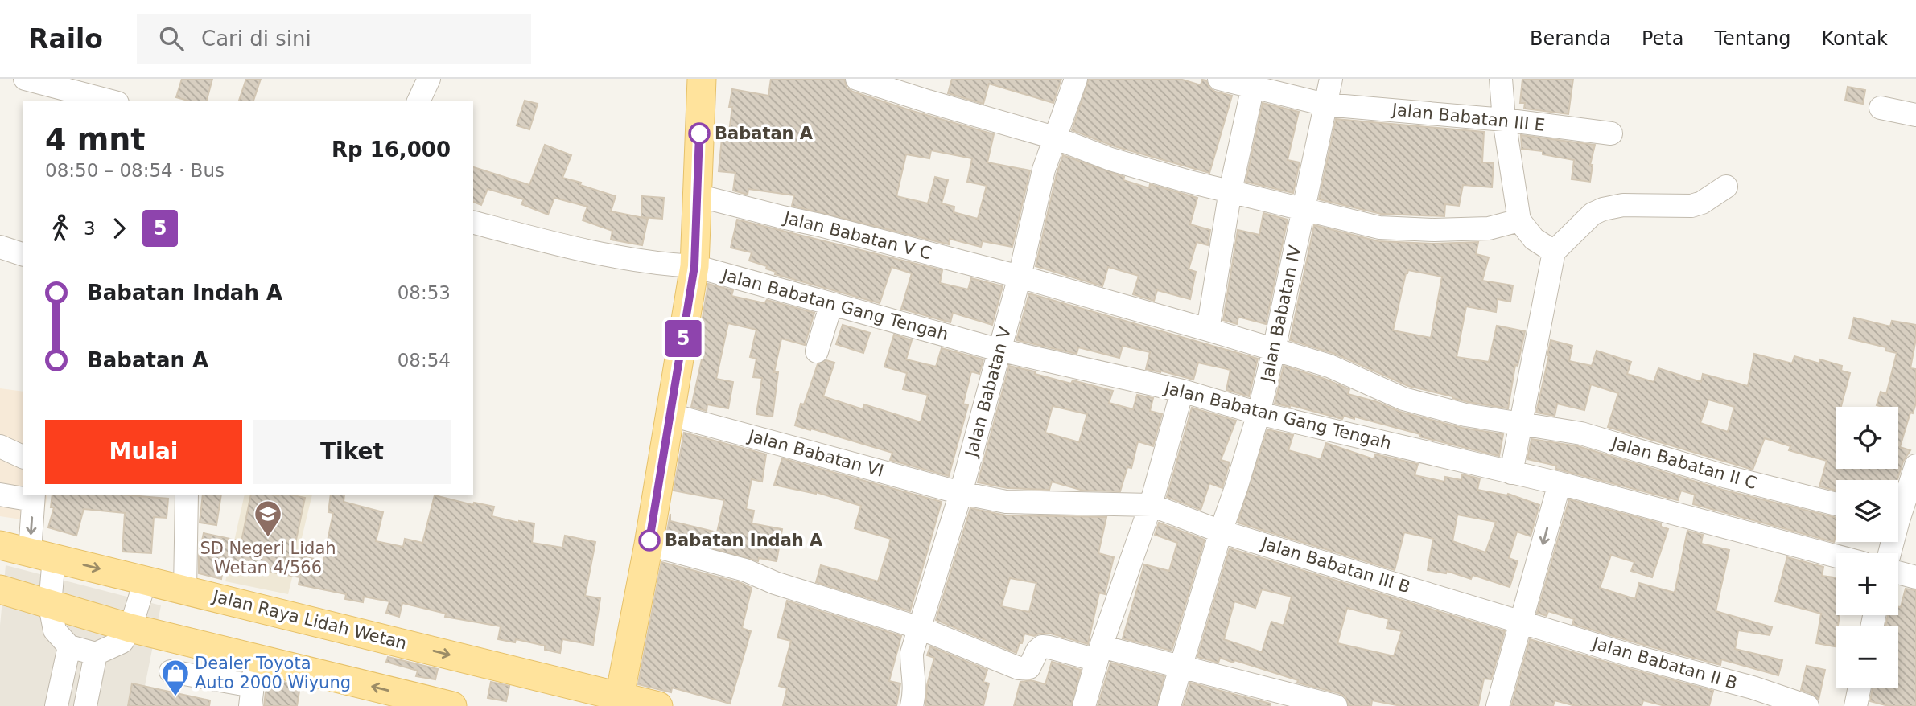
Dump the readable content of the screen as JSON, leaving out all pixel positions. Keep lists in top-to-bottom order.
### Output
{
  "streets": {
    "main road": ["Jalan Raya Lidah Wetan"],
    "street": [
      "Jalan Babatan III E",
      "Jalan Babatan V C",
      "Jalan Babatan Gang Tengah",
      "Jalan Babatan IV",
      "Jalan Babatan V",
      "Jalan Babatan VI",
      "Jalan Babatan II C",
      "Jalan Babatan III B",
      "Jalan Babatan II B"
    ]
  },
  "crossings": [
    ["Jalan Babatan III E", "Jalan Babatan IV"],
    ["Jalan Babatan V C", "Jalan Babatan IV"],
    ["Jalan Babatan V C", "Jalan Babatan V"],
    ["Jalan Babatan V C", "Jalan Babatan II C"],
    ["Jalan Babatan Gang Tengah", "Jalan Babatan IV"],
    ["Jalan Babatan Gang Tengah", "Jalan Babatan V"],
    ["Jalan Babatan IV", "Jalan Babatan II C"],
    ["Jalan Babatan IV", "Jalan Babatan III B"],
    ["Jalan Babatan V", "Jalan Babatan VI"],
    ["Jalan Babatan VI", "Jalan Babatan III B"],
    ["Jalan Babatan III B", "Jalan Babatan II B"]
  ],
  "places": {
    "other": ["Babatan A", "Babatan Indah A"],
    "school or university": ["SD Negeri Lidah Wetan 4/566"],
    "shop": ["Dealer Toyota Auto 2000 Wiyung"]
  },
  "lines": ["bus line 5"],
  "page": {
    "header": "Railo",
    "search": "Cari di sini",
    "nav": [
      "Beranda",
      "Peta",
      "Tentang",
      "Kontak"
    ],
    "on_map": "5",
    "heading": ["4 mnt", "08:50 – 08:54 · Bus", "Rp 16,000"],
    "legs": ["3", "5"],
    "list": [
      {
        "name": "Babatan Indah A",
        "value": "08:53"
      },
      {
        "name": "Babatan A",
        "value": "08:54"
      }
    ],
    "map_buttons": ["+", "−"],
    "buttons": ["Mulai", "Tiket"]
  }
}
